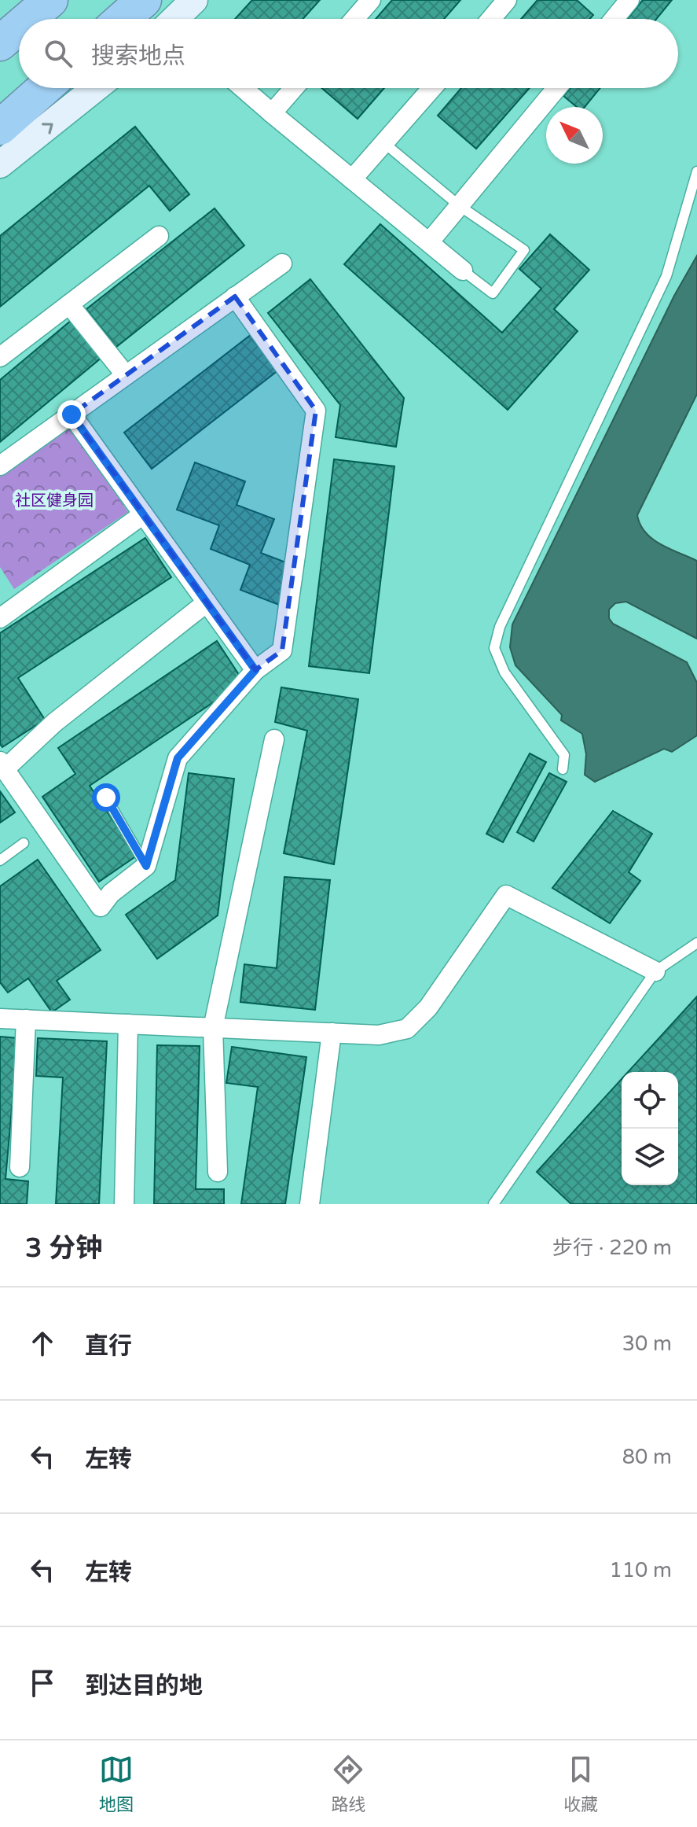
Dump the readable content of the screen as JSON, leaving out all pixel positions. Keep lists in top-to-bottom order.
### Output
{
  "parks": ["社区健身园"],
  "north": "top left",
  "page": {
    "search": "搜索地点",
    "heading": ["3 分钟", "步行 · 220 m"],
    "list": [
      ["直行", "30 m"],
      ["左转", "80 m"],
      ["左转", "110 m"],
      "到达目的地"
    ],
    "nav": ["地图", "路线", "收藏"]
  }
}
